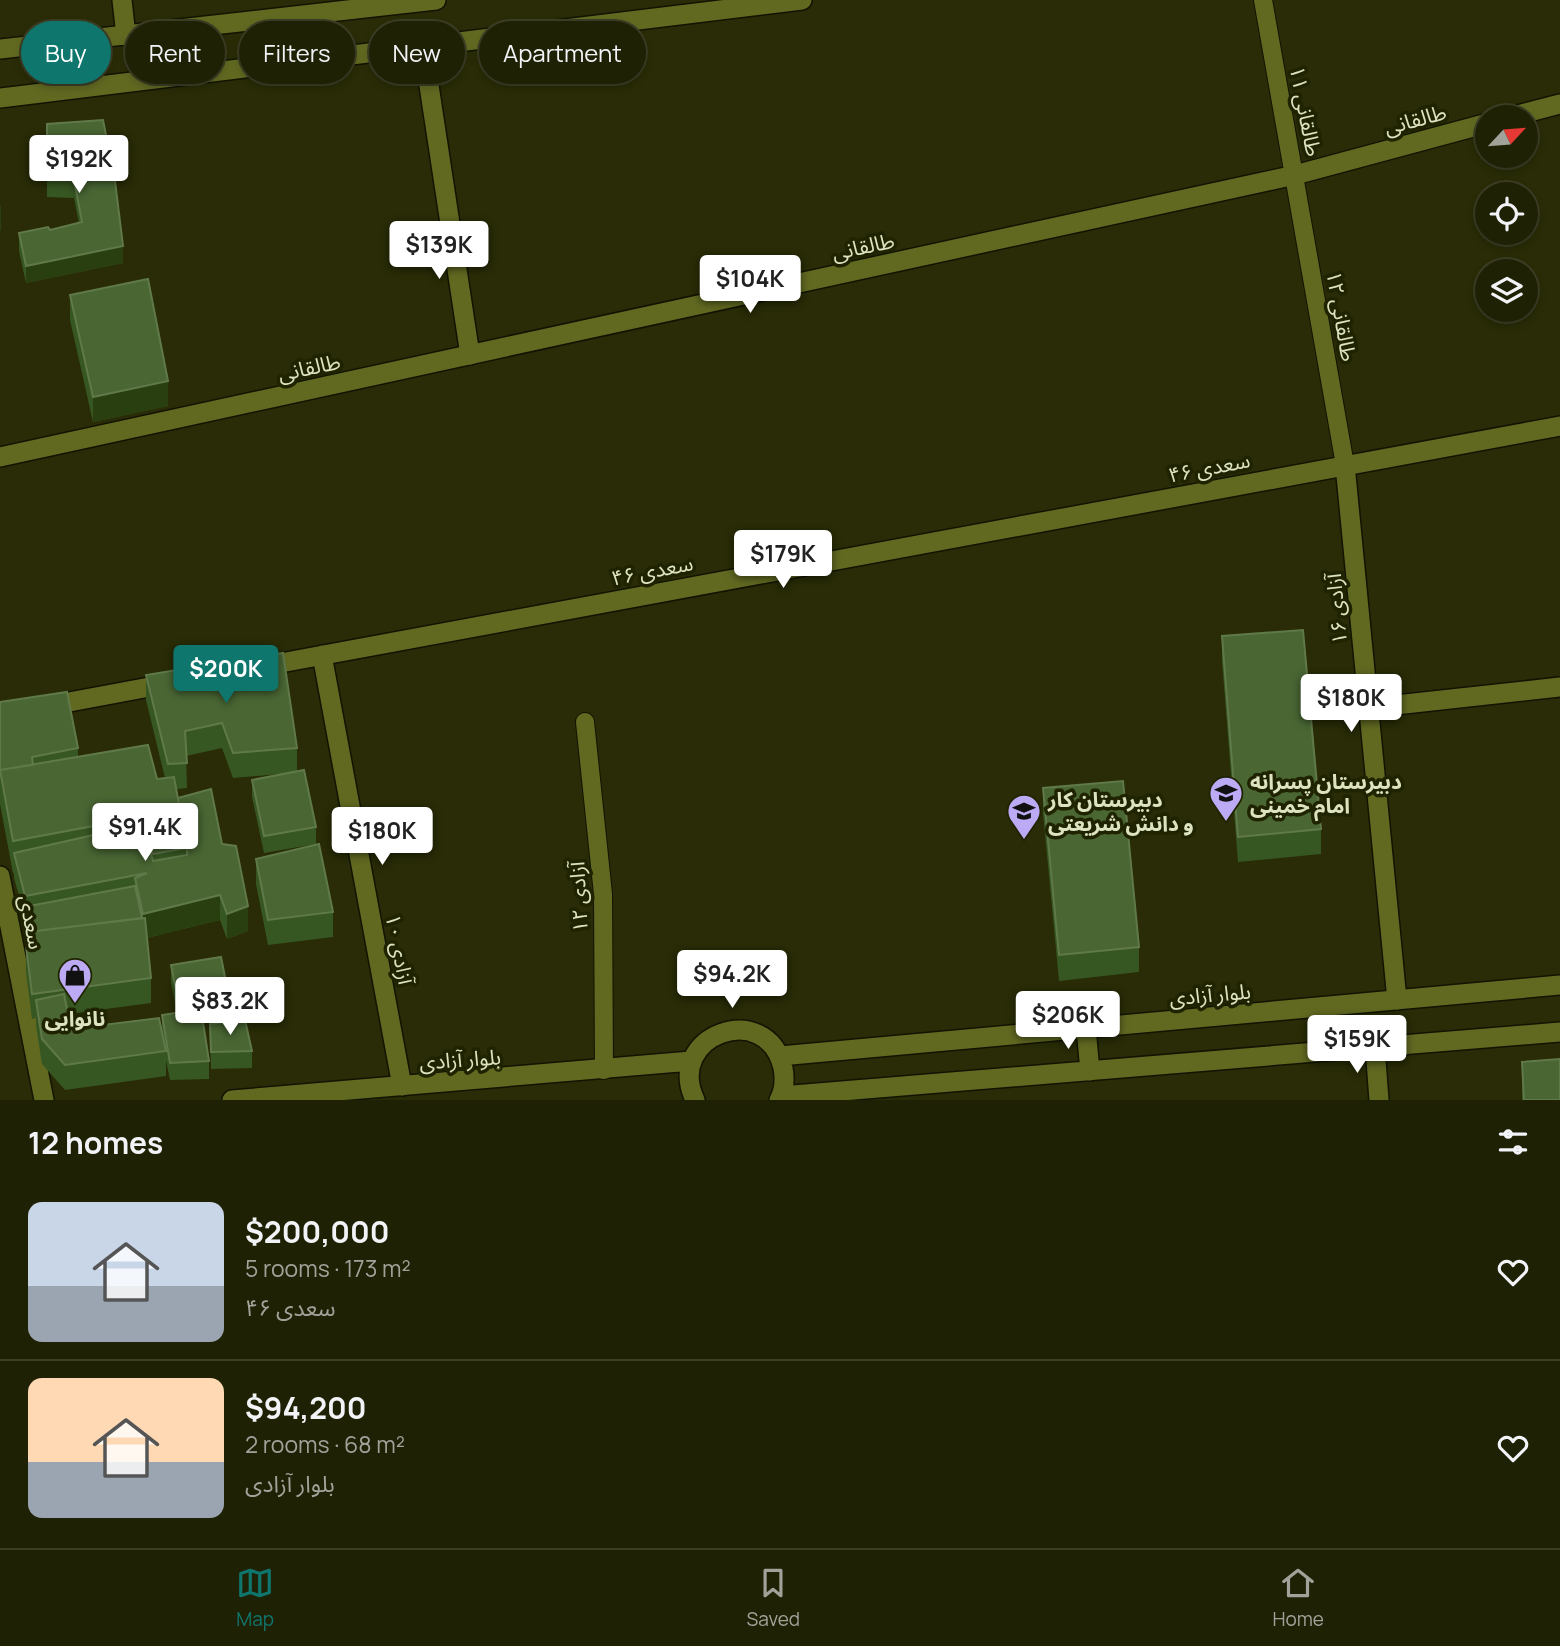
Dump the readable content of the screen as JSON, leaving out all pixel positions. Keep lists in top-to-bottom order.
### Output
{
  "streets": {
    "street": [
      "طالقانی",
      "سعدی ۴۶",
      "آزادی ۱۶",
      "سعدی",
      "آزادی ۱۰",
      "بلوار آزادی"
    ],
    "lane": ["طالقانی ۱۱", "طالقانی ۱۲", "آزادی ۱۲"]
  },
  "crossings": [
    ["طالقانی ۱۱", "طالقانی"],
    ["طالقانی ۱۱", "طالقانی ۱۲"],
    ["طالقانی", "طالقانی ۱۲"],
    ["طالقانی ۱۲", "سعدی ۴۶"],
    ["طالقانی ۱۲", "آزادی ۱۶"],
    ["سعدی ۴۶", "آزادی ۱۶"],
    ["سعدی ۴۶", "آزادی ۱۰"],
    ["آزادی ۱۶", "بلوار آزادی"],
    ["آزادی ۱۲", "بلوار آزادی"],
    ["آزادی ۱۰", "بلوار آزادی"]
  ],
  "places": {
    "school or university": ["دبیرستان پسرانه امام خمینی", "دبیرستان کار و دانش شریعتی"],
    "shop": ["نانوایی"]
  },
  "north": "top right",
  "page": {
    "chip": [
      "Buy",
      "Rent",
      "Filters",
      "New",
      "Apartment"
    ],
    "price": [
      "$192K",
      "$139K",
      "$104K",
      "$179K",
      "$200K",
      "$180K",
      "$91.4K",
      "$180K",
      "$94.2K",
      "$83.2K",
      "$206K",
      "$159K"
    ],
    "heading": "12 homes",
    "list": [
      {
        "name": "$200,000",
        "note": "5 rooms · 173 m² · سعدی ۴۶"
      },
      {
        "name": "$94,200",
        "note": "2 rooms · 68 m² · بلوار آزادی"
      }
    ],
    "tabs": ["Map", "Saved", "Home"]
  }
}
